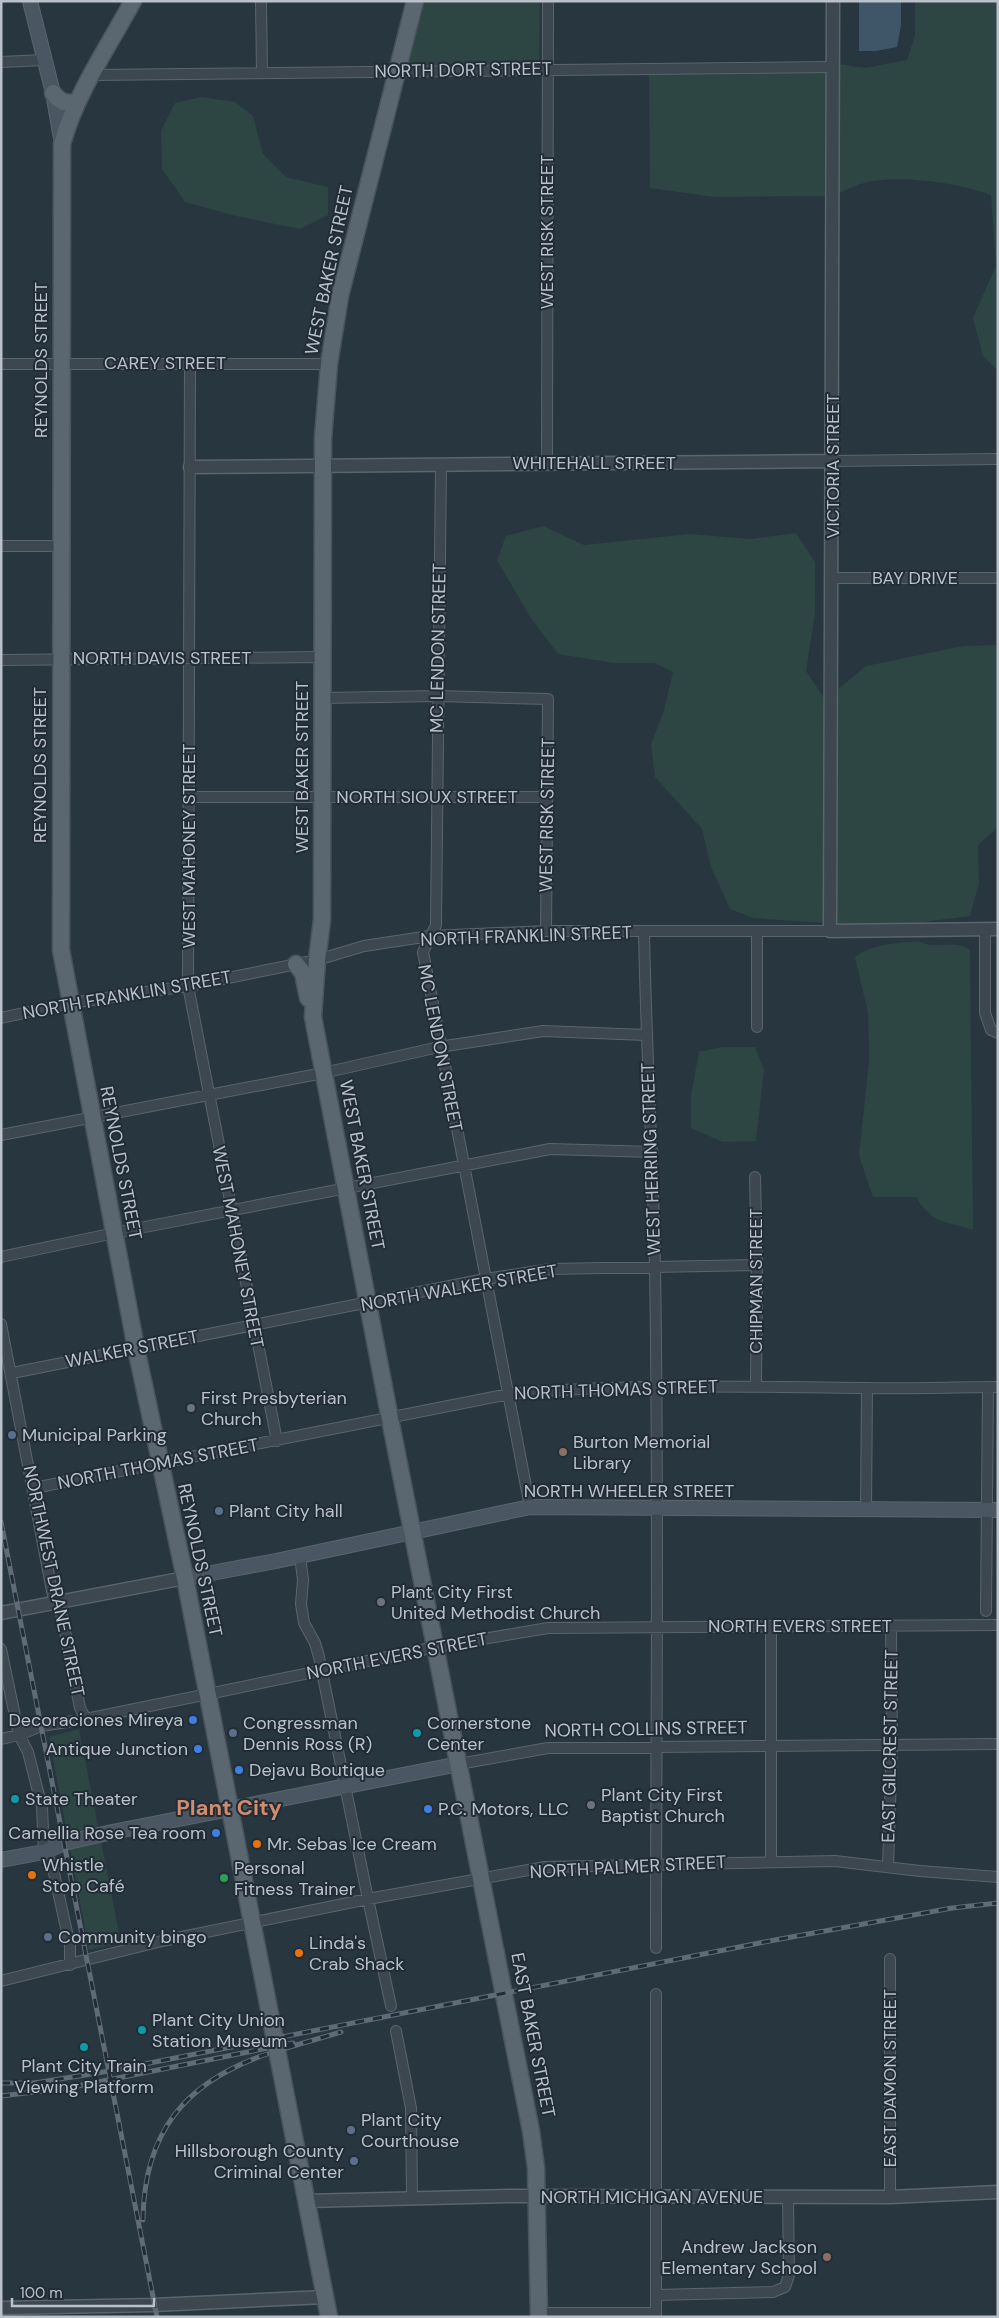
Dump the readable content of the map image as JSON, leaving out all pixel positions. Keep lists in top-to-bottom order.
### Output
{
  "streets": {
    "main road": [
      "WEST BAKER STREET",
      "REYNOLDS STREET",
      "NORTH WHEELER STREET",
      "NORTH COLLINS STREET",
      "EAST BAKER STREET"
    ],
    "street": [
      "NORTH DORT STREET",
      "WEST RISK STREET",
      "CAREY STREET",
      "WHITEHALL STREET",
      "VICTORIA STREET",
      "BAY DRIVE",
      "MC LENDON STREET",
      "NORTH DAVIS STREET",
      "NORTH SIOUX STREET",
      "WEST MAHONEY STREET",
      "NORTH FRANKLIN STREET",
      "WEST HERRING STREET",
      "CHIPMAN STREET",
      "NORTH WALKER STREET",
      "WALKER STREET",
      "NORTH THOMAS STREET",
      "NORTHWEST DRANE STREET",
      "NORTH EVERS STREET",
      "EAST GILCREST STREET",
      "NORTH PALMER STREET",
      "EAST DAMON STREET",
      "NORTH MICHIGAN AVENUE"
    ]
  },
  "crossings": [
    ["NORTH DORT STREET", "WEST RISK STREET"],
    ["NORTH DORT STREET", "WEST BAKER STREET"],
    ["NORTH DORT STREET", "VICTORIA STREET"],
    ["WEST RISK STREET", "WHITEHALL STREET"],
    ["WEST RISK STREET", "MC LENDON STREET"],
    ["WEST RISK STREET", "NORTH SIOUX STREET"],
    ["WEST RISK STREET", "NORTH FRANKLIN STREET"],
    ["WEST BAKER STREET", "CAREY STREET"],
    ["WEST BAKER STREET", "WHITEHALL STREET"],
    ["WEST BAKER STREET", "NORTH DAVIS STREET"],
    ["WEST BAKER STREET", "NORTH SIOUX STREET"],
    ["WEST BAKER STREET", "NORTH FRANKLIN STREET"],
    ["WEST BAKER STREET", "NORTH WALKER STREET"],
    ["WEST BAKER STREET", "NORTH THOMAS STREET"],
    ["WEST BAKER STREET", "NORTH WHEELER STREET"],
    ["WEST BAKER STREET", "NORTH EVERS STREET"],
    ["WEST BAKER STREET", "EAST BAKER STREET"],
    ["REYNOLDS STREET", "CAREY STREET"],
    ["REYNOLDS STREET", "NORTH DAVIS STREET"],
    ["REYNOLDS STREET", "NORTH FRANKLIN STREET"],
    ["REYNOLDS STREET", "WALKER STREET"],
    ["REYNOLDS STREET", "NORTH THOMAS STREET"],
    ["REYNOLDS STREET", "NORTH WHEELER STREET"],
    ["REYNOLDS STREET", "NORTH EVERS STREET"],
    ["REYNOLDS STREET", "NORTH COLLINS STREET"],
    ["REYNOLDS STREET", "NORTH PALMER STREET"],
    ["REYNOLDS STREET", "NORTH MICHIGAN AVENUE"],
    ["CAREY STREET", "WEST MAHONEY STREET"],
    ["WHITEHALL STREET", "VICTORIA STREET"],
    ["WHITEHALL STREET", "MC LENDON STREET"],
    ["WHITEHALL STREET", "WEST MAHONEY STREET"],
    ["VICTORIA STREET", "BAY DRIVE"],
    ["VICTORIA STREET", "NORTH FRANKLIN STREET"],
    ["MC LENDON STREET", "NORTH SIOUX STREET"],
    ["MC LENDON STREET", "NORTH FRANKLIN STREET"],
    ["MC LENDON STREET", "NORTH WALKER STREET"],
    ["MC LENDON STREET", "NORTH THOMAS STREET"],
    ["MC LENDON STREET", "NORTH WHEELER STREET"],
    ["NORTH DAVIS STREET", "WEST MAHONEY STREET"],
    ["NORTH SIOUX STREET", "WEST MAHONEY STREET"],
    ["WEST MAHONEY STREET", "NORTH FRANKLIN STREET"],
    ["WEST MAHONEY STREET", "NORTH WALKER STREET"],
    ["WEST MAHONEY STREET", "WALKER STREET"],
    ["WEST MAHONEY STREET", "NORTH THOMAS STREET"],
    ["NORTH FRANKLIN STREET", "WEST HERRING STREET"],
    ["WEST HERRING STREET", "NORTH WALKER STREET"],
    ["WEST HERRING STREET", "NORTH THOMAS STREET"],
    ["WEST HERRING STREET", "NORTH WHEELER STREET"],
    ["WEST HERRING STREET", "NORTH EVERS STREET"],
    ["WEST HERRING STREET", "NORTH COLLINS STREET"],
    ["WEST HERRING STREET", "NORTH PALMER STREET"],
    ["CHIPMAN STREET", "NORTH WALKER STREET"],
    ["CHIPMAN STREET", "NORTH THOMAS STREET"],
    ["NORTH WALKER STREET", "WALKER STREET"],
    ["WALKER STREET", "NORTHWEST DRANE STREET"],
    ["NORTH THOMAS STREET", "NORTHWEST DRANE STREET"],
    ["NORTH WHEELER STREET", "NORTHWEST DRANE STREET"],
    ["NORTHWEST DRANE STREET", "NORTH EVERS STREET"],
    ["NORTH EVERS STREET", "EAST GILCREST STREET"],
    ["NORTH EVERS STREET", "EAST BAKER STREET"],
    ["NORTH COLLINS STREET", "EAST GILCREST STREET"],
    ["NORTH COLLINS STREET", "EAST BAKER STREET"],
    ["EAST GILCREST STREET", "NORTH PALMER STREET"],
    ["NORTH PALMER STREET", "EAST BAKER STREET"],
    ["EAST BAKER STREET", "NORTH MICHIGAN AVENUE"],
    ["EAST DAMON STREET", "NORTH MICHIGAN AVENUE"]
  ],
  "districts": ["Plant City"],
  "places": [
    "First Presbyterian Church",
    "Municipal Parking",
    "Burton Memorial Library",
    "Plant City hall",
    "Plant City First United Methodist Church",
    "Decoraciones Mireya",
    "Congressman Dennis Ross (R)",
    "Cornerstone Center",
    "Antique Junction",
    "Dejavu Boutique",
    "State Theater",
    "Plant City First Baptist Church",
    "P.C. Motors, LLC",
    "Camellia Rose Tea room",
    "Mr. Sebas Ice Cream",
    "Whistle Stop Café",
    "Personal Fitness Trainer",
    "Community bingo",
    "Linda's Crab Shack",
    "Plant City Union Station Museum",
    "Plant City Train Viewing Platform",
    "Plant City Courthouse",
    "Hillsborough County Criminal Center",
    "Andrew Jackson Elementary School"
  ],
  "scale_bar": "100 m"
}
